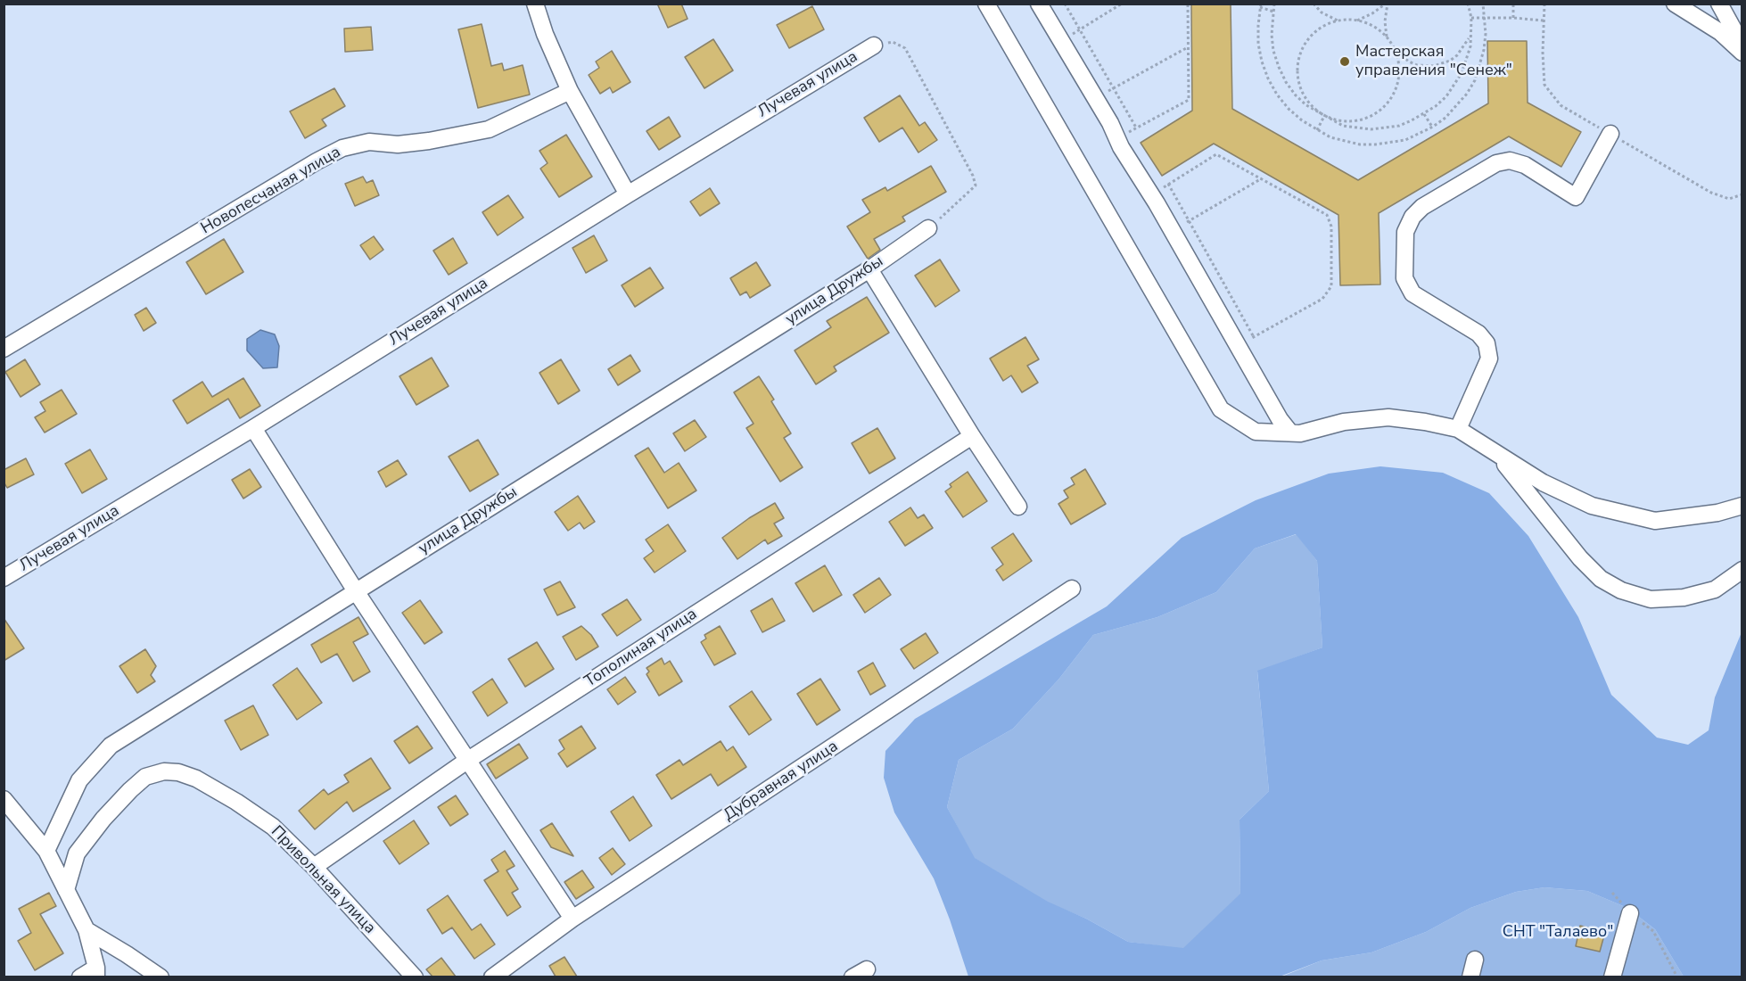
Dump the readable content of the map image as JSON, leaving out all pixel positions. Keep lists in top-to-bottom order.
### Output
{
  "streets": {
    "street": [
      "Лучевая улица",
      "Новопесчаная улица",
      "улица Дружбы",
      "Тополиная улица",
      "Дубравная улица",
      "Привольная улица"
    ]
  },
  "crossings": [
    ["Тополиная улица", "Привольная улица"]
  ],
  "parks": ["СНТ \"Талаево\""],
  "places": ["Мастерская управления \"Сенеж\""]
}
